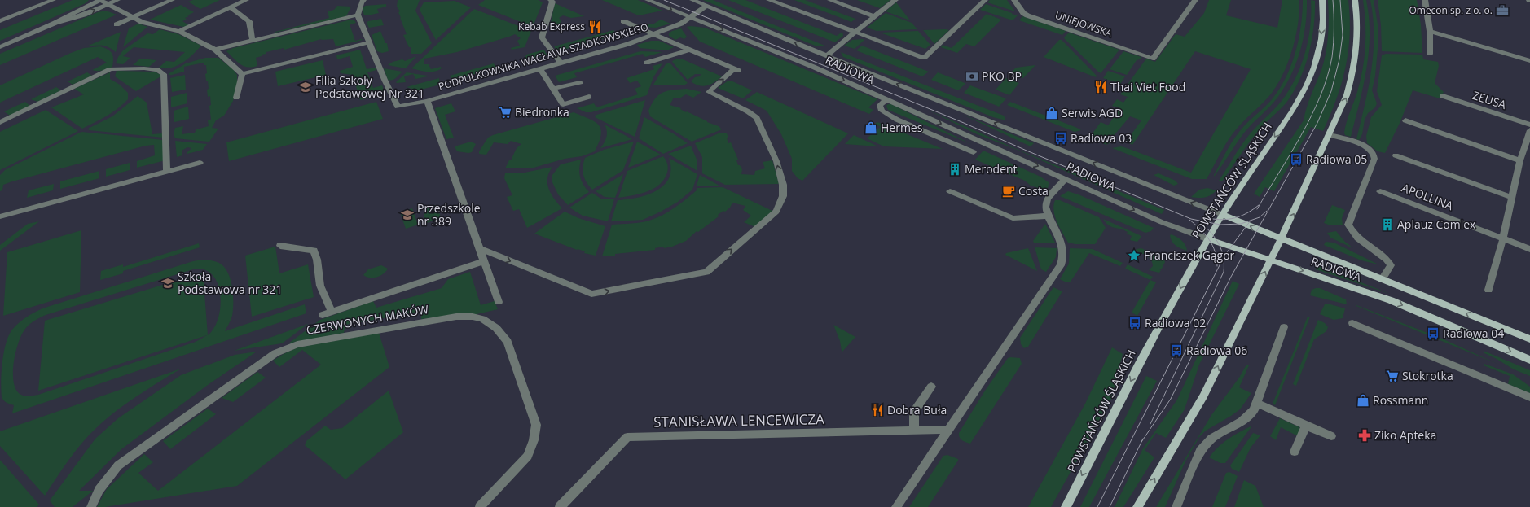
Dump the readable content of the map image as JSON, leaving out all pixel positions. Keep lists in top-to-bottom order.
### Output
{
  "streets": {
    "main road": ["RADIOWA", "POWSTAŃCÓW ŚLĄSKICH"],
    "street": [
      "UNIEJOWSKA",
      "PODPUŁKOWNIKA WACŁAWA SZADKOWSKIEGO",
      "ZEUSA",
      "APOLLINA",
      "CZERWONYCH MAKÓW",
      "STANISŁAWA LENCEWICZA"
    ]
  },
  "crossings": [
    ["PODPUŁKOWNIKA WACŁAWA SZADKOWSKIEGO", "RADIOWA"],
    ["RADIOWA", "POWSTAŃCÓW ŚLĄSKICH"]
  ],
  "places": {
    "office": ["Omecon sp. z o. o."],
    "restaurant": ["Kebab Express", "Thai Viet Food", "Dobra Buła"],
    "bank": ["PKO BP"],
    "school or university": ["Filia Szkoły Podstawowej Nr 321", "Przedszkole nr 389", "Szkoła Podstawowa nr 321"],
    "supermarket": ["Biedronka", "Stokrotka"],
    "shop": ["Serwis AGD", "Hermes", "Rossmann"],
    "bus stop": [
      "Radiowa 03",
      "Radiowa 05",
      "Radiowa 02",
      "Radiowa 04",
      "Radiowa 06"
    ],
    "building": ["Merodent", "Aplauz Comlex"],
    "cafe": ["Costa"],
    "place": ["Franciszek Gągor"],
    "pharmacy": ["Ziko Apteka"]
  }
}
